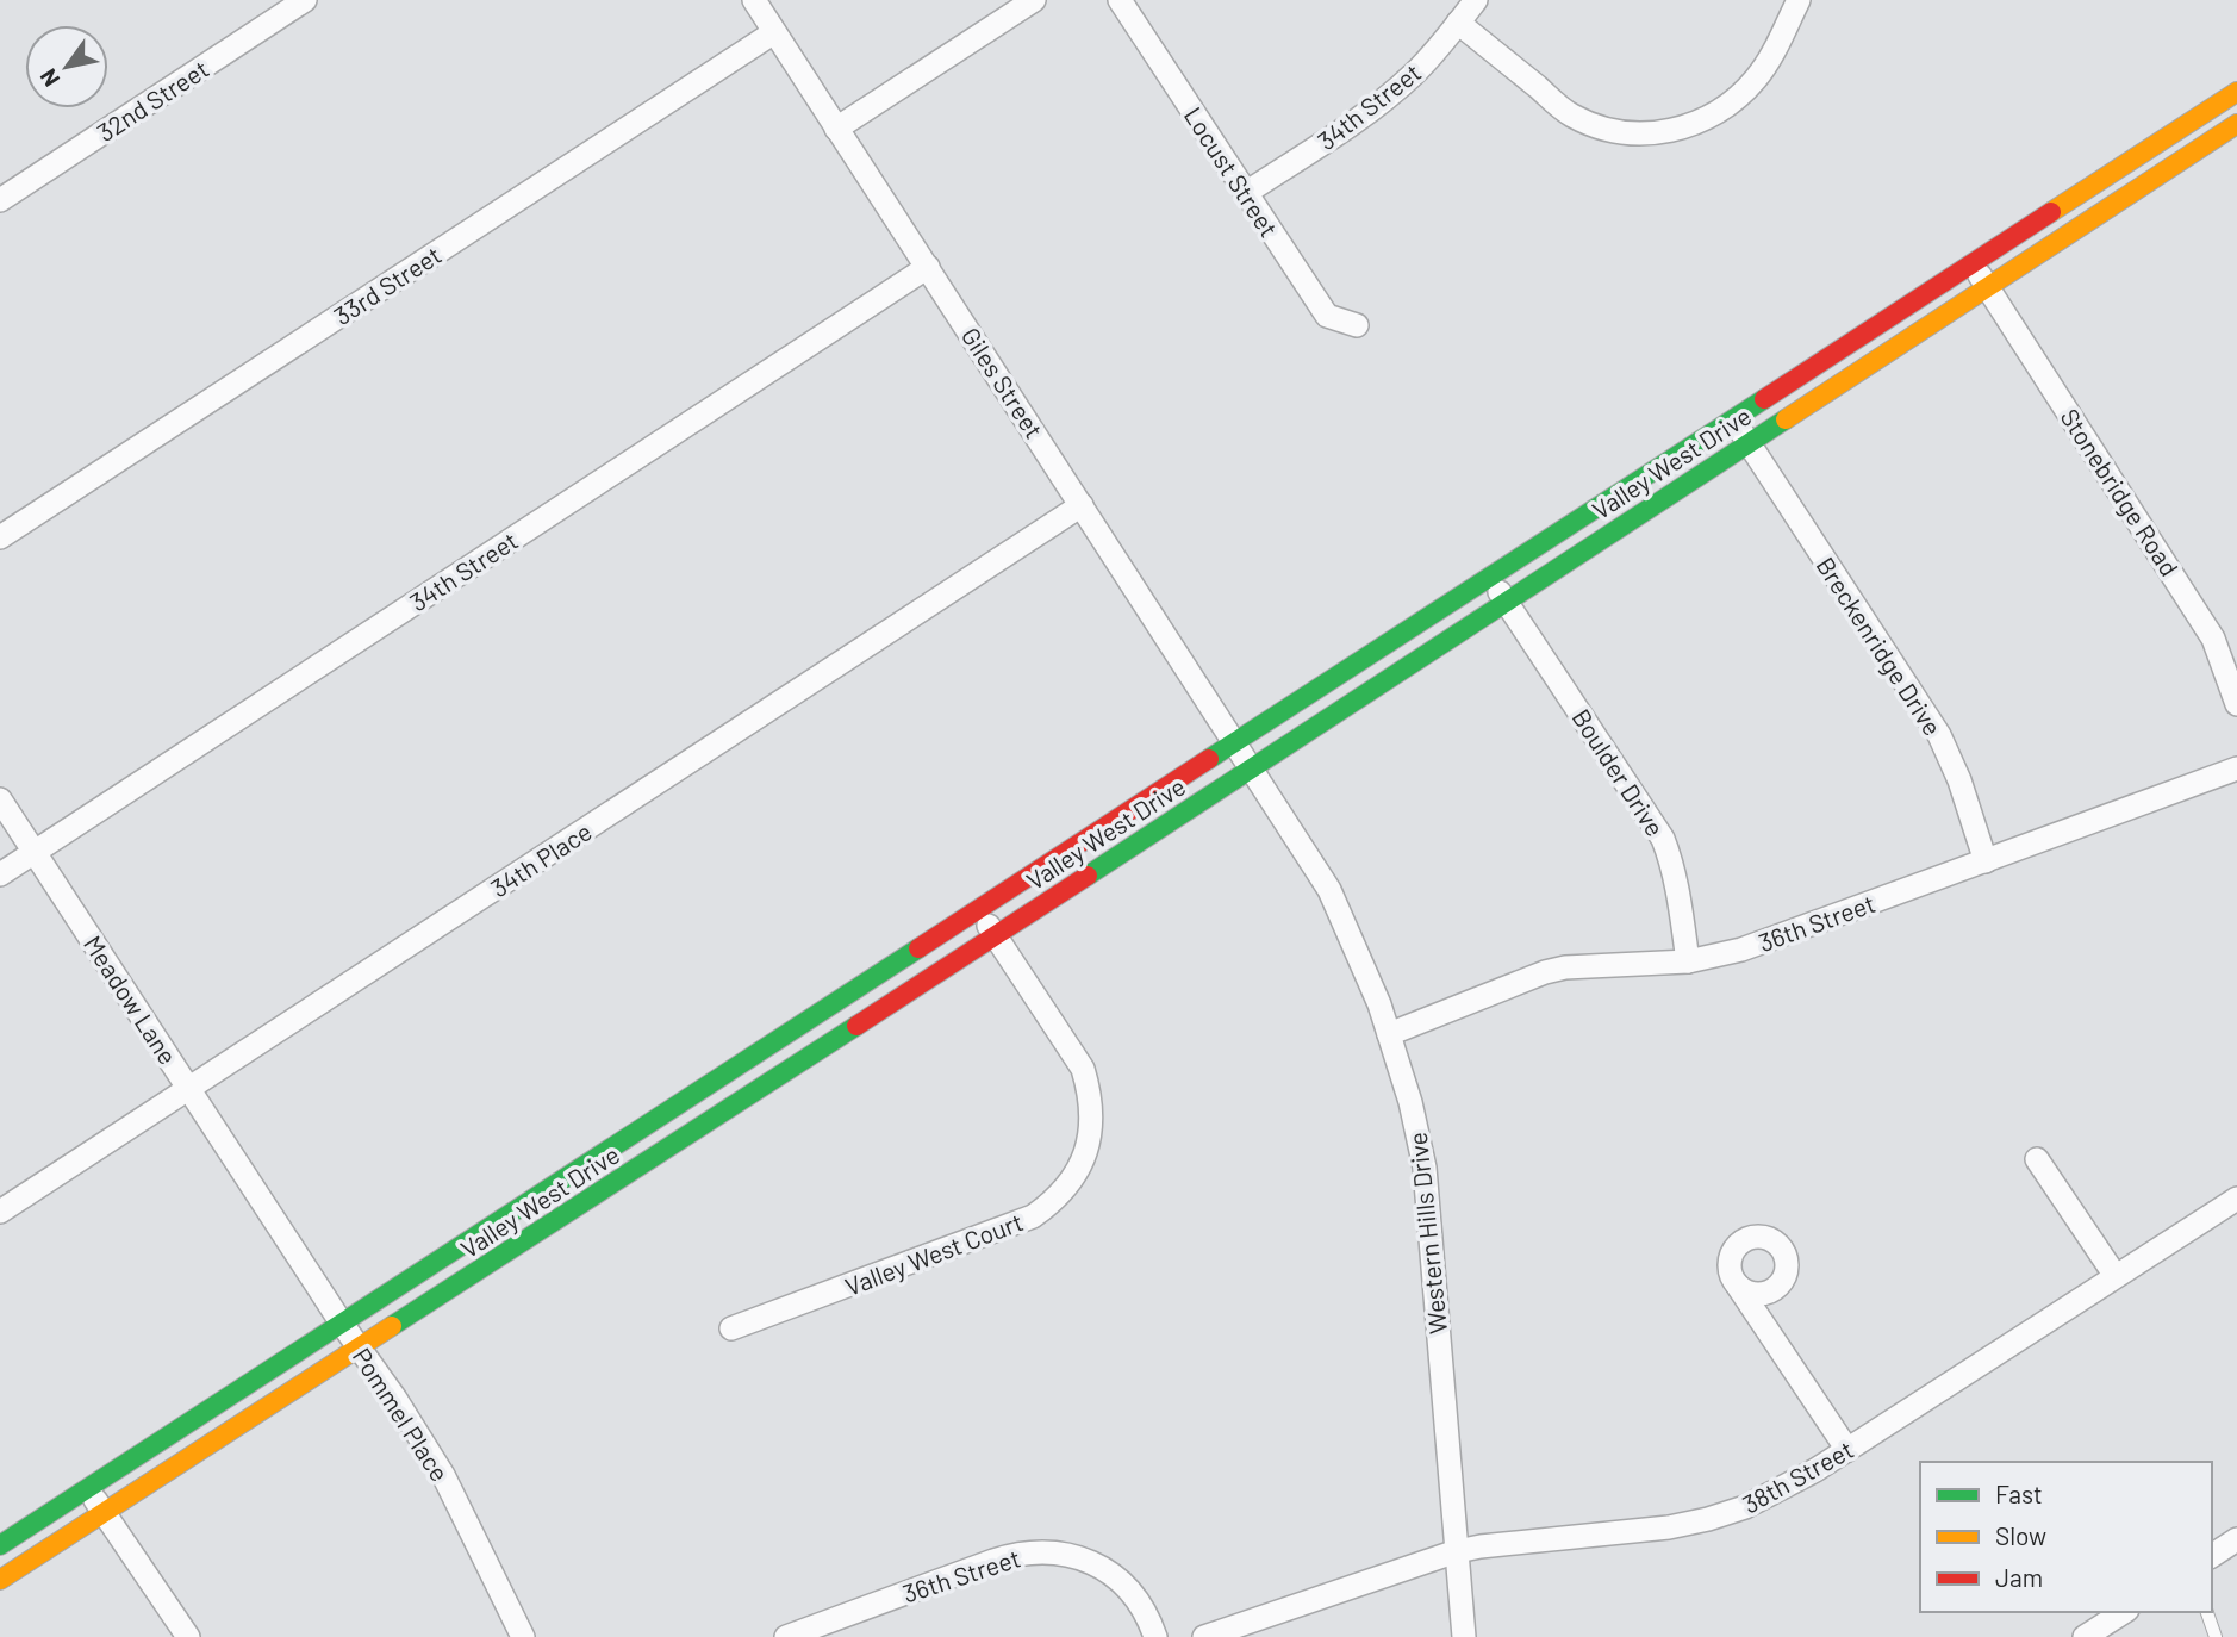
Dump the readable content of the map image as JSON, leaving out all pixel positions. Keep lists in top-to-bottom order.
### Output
{
  "streets": {
    "main road": ["Valley West Drive"],
    "street": [
      "32nd Street",
      "34th Street",
      "Locust Street",
      "33rd Street",
      "Giles Street",
      "Stonebridge Road",
      "Breckenridge Drive",
      "Boulder Drive",
      "34th Place",
      "36th Street",
      "Meadow Lane",
      "Western Hills Drive",
      "Valley West Court",
      "Pommel Place",
      "38th Street"
    ]
  },
  "crossings": [
    ["34th Street", "Locust Street"],
    ["34th Street", "Giles Street"],
    ["34th Street", "Meadow Lane"],
    ["33rd Street", "Giles Street"],
    ["Giles Street", "Valley West Drive"],
    ["Giles Street", "34th Place"],
    ["Giles Street", "Western Hills Drive"],
    ["Valley West Drive", "Stonebridge Road"],
    ["Valley West Drive", "Breckenridge Drive"],
    ["Valley West Drive", "Boulder Drive"],
    ["Valley West Drive", "Western Hills Drive"],
    ["Valley West Drive", "Valley West Court"],
    ["Valley West Drive", "Pommel Place"],
    ["Breckenridge Drive", "36th Street"],
    ["Boulder Drive", "36th Street"],
    ["34th Place", "Meadow Lane"],
    ["36th Street", "Western Hills Drive"],
    ["Meadow Lane", "Pommel Place"],
    ["Western Hills Drive", "38th Street"]
  ],
  "legend": ["Fast", "Slow", "Jam"],
  "north": "bottom left"
}
